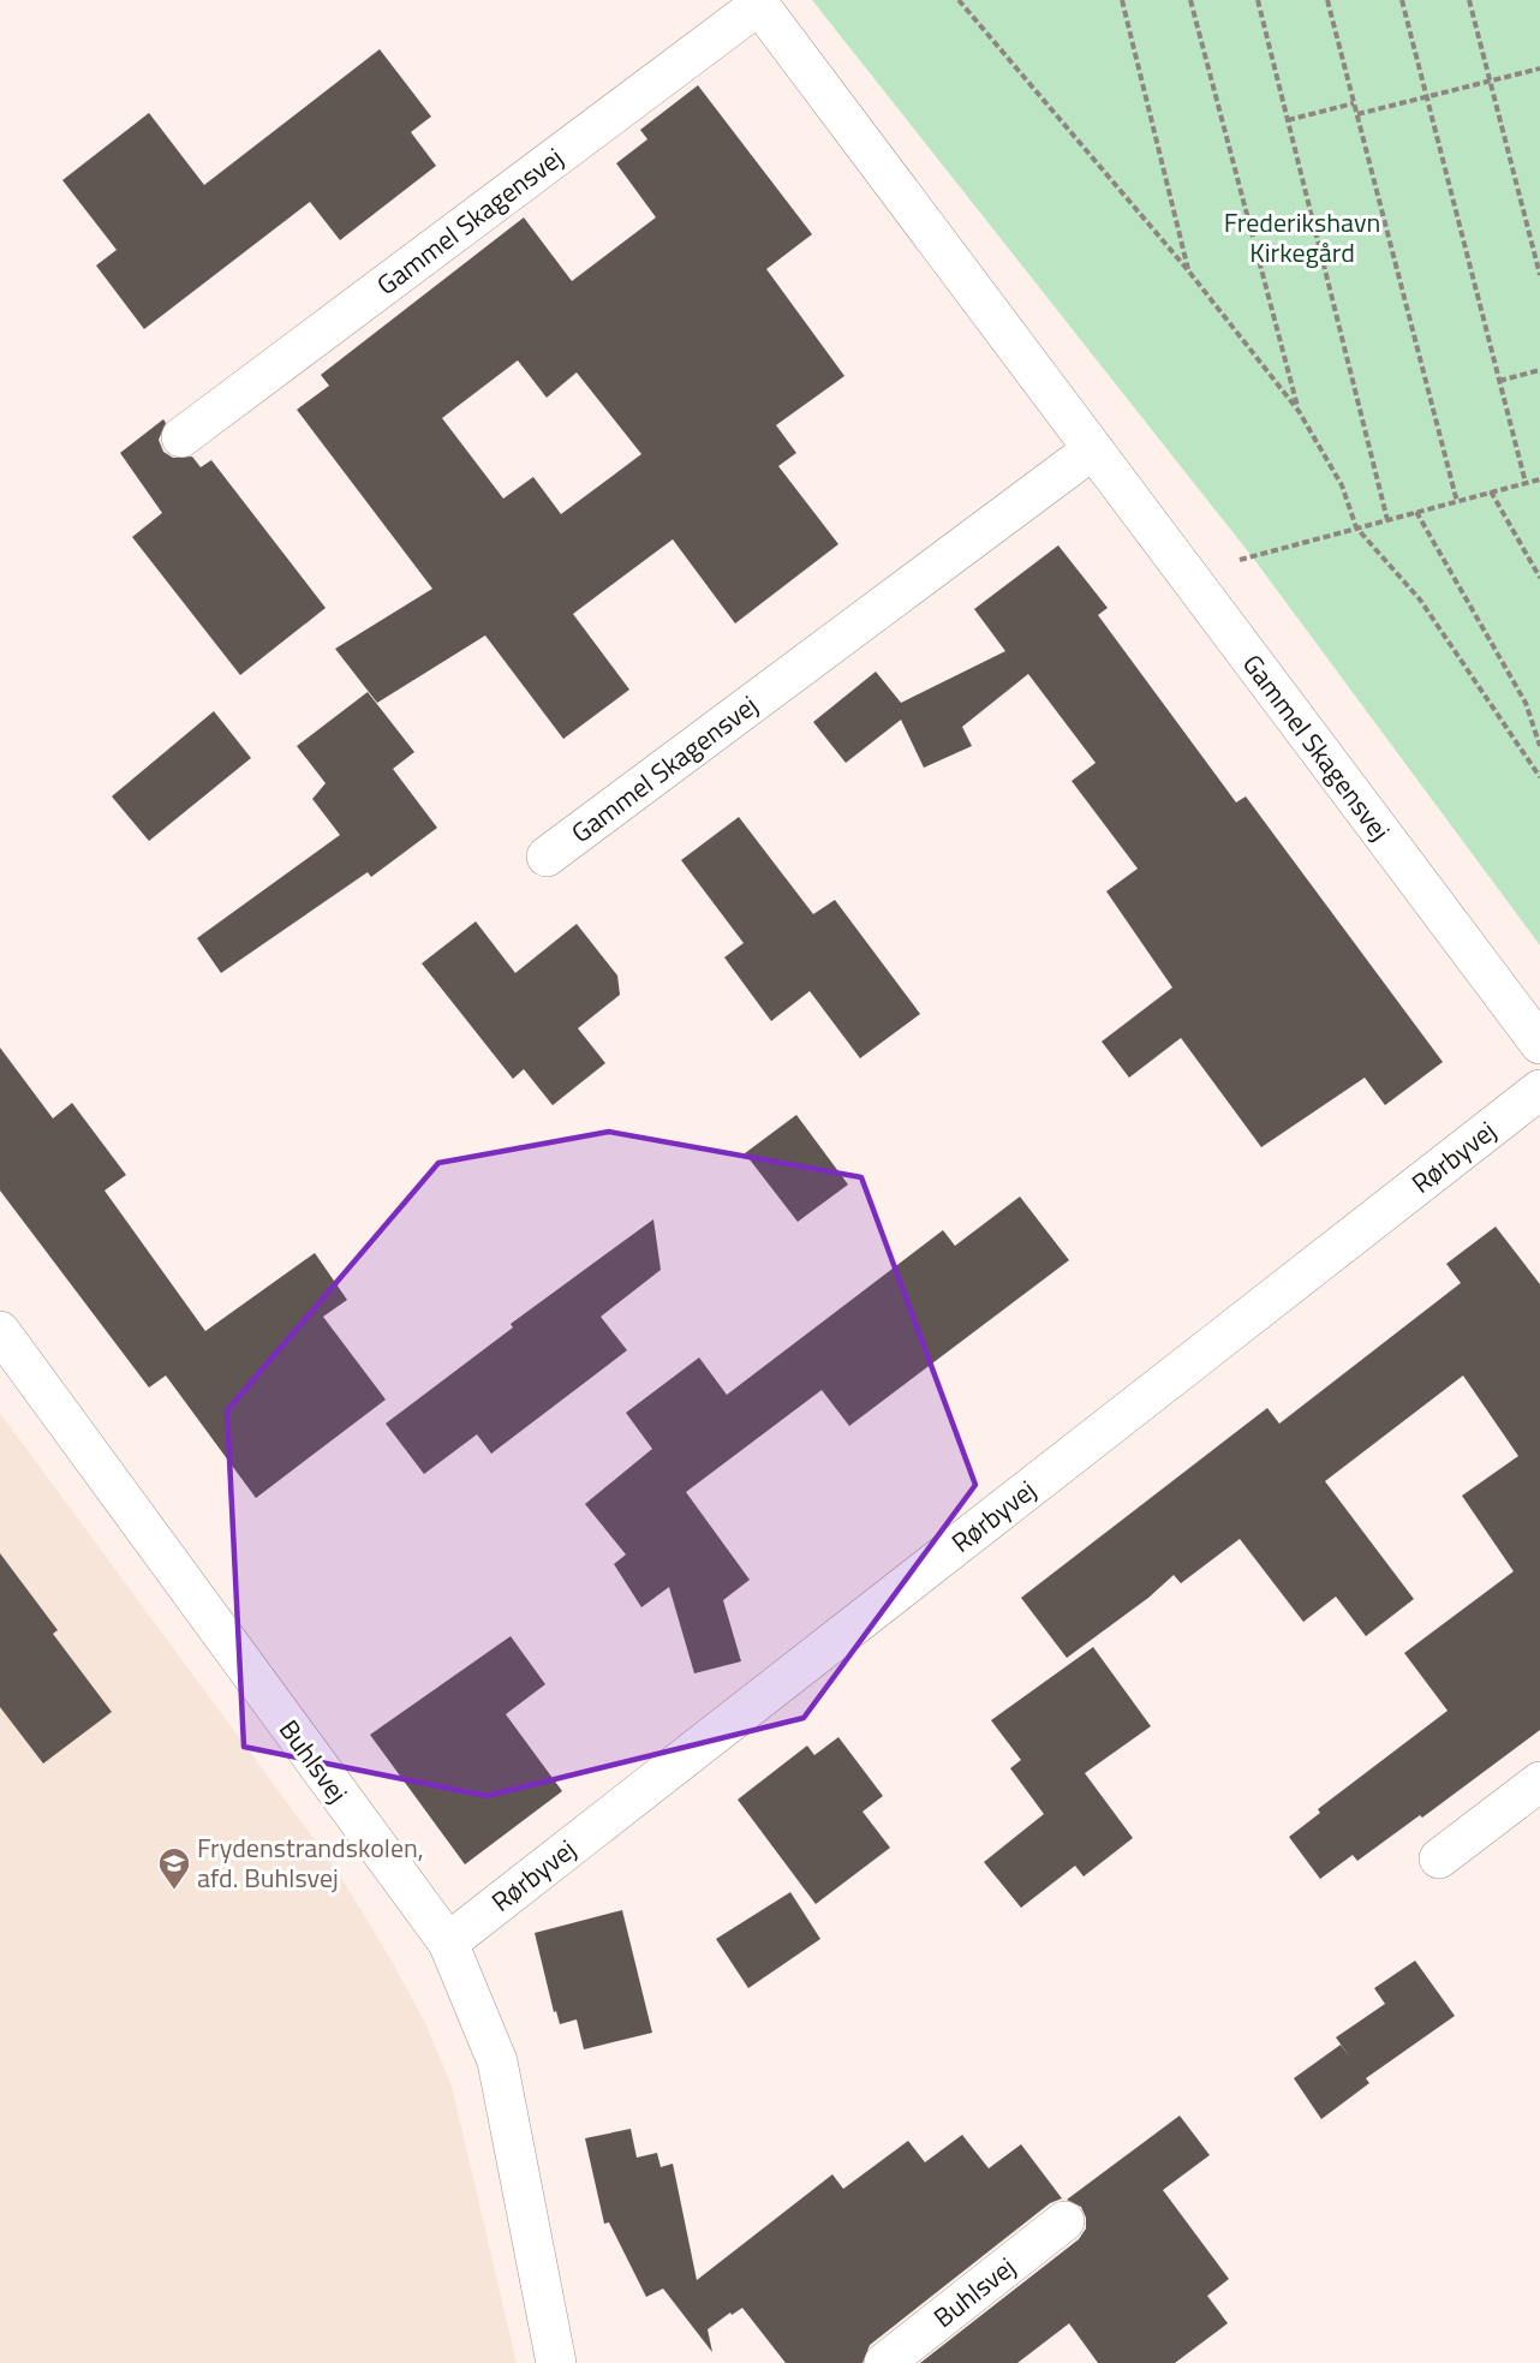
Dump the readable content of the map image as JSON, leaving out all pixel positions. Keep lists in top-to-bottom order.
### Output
{
  "streets": {
    "street": ["Gammel Skagensvej", "Rørbyvej", "Buhlsvej"]
  },
  "crossings": [
    ["Rørbyvej", "Buhlsvej"]
  ],
  "parks": ["Frederikshavn Kirkegård"],
  "places": {
    "school or university": ["Frydenstrandskolen, afd. Buhlsvej"]
  }
}
